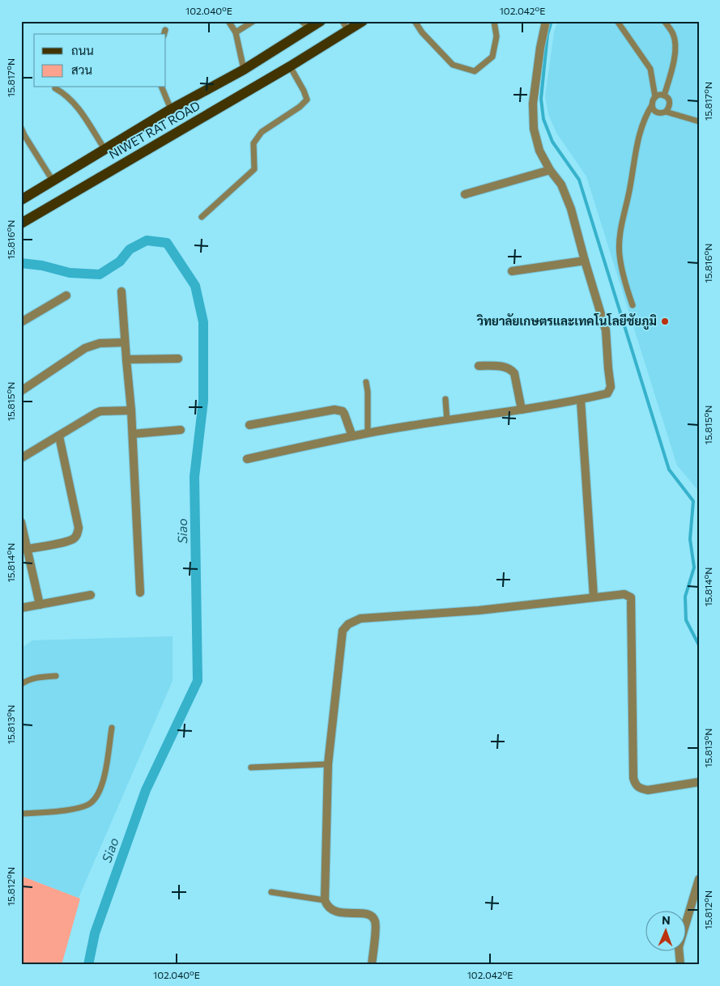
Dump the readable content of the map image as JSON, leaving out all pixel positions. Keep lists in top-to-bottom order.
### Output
{
  "streets": {
    "main road": ["NIWET RAT ROAD"]
  },
  "water": ["Siao"],
  "places": ["วิทยาลัยเกษตรและเทคโนโลยีชัยภูมิ"],
  "legend": ["ถนน", "สวน"],
  "north": "top",
  "coordinates": [
    "102.040°E",
    "102.042°E",
    "15.817°N",
    "15.816°N",
    "15.815°N",
    "15.814°N",
    "15.813°N",
    "15.812°N"
  ]
}
